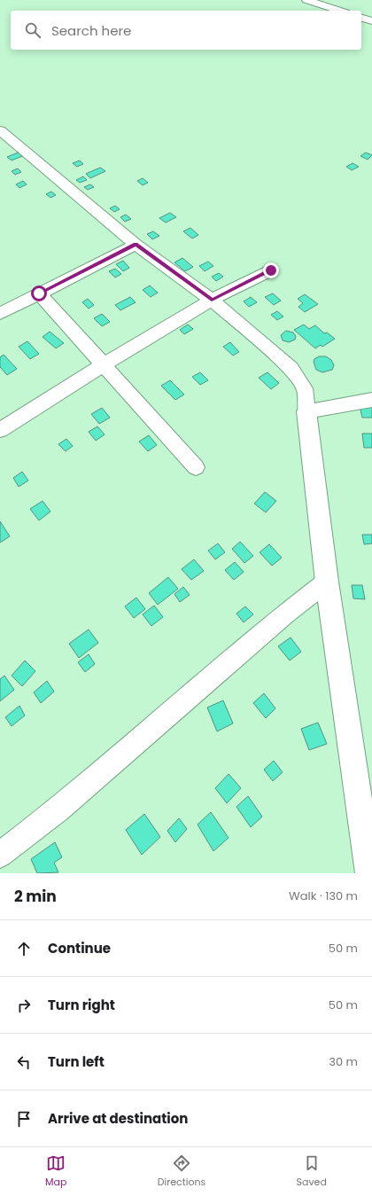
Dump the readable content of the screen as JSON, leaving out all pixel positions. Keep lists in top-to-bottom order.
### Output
{
  "page": {
    "search": "Search here",
    "heading": ["2 min", "Walk · 130 m"],
    "list": [
      ["Continue", "50 m"],
      ["Turn right", "50 m"],
      ["Turn left", "30 m"],
      "Arrive at destination"
    ],
    "nav": ["Map", "Directions", "Saved"]
  }
}
